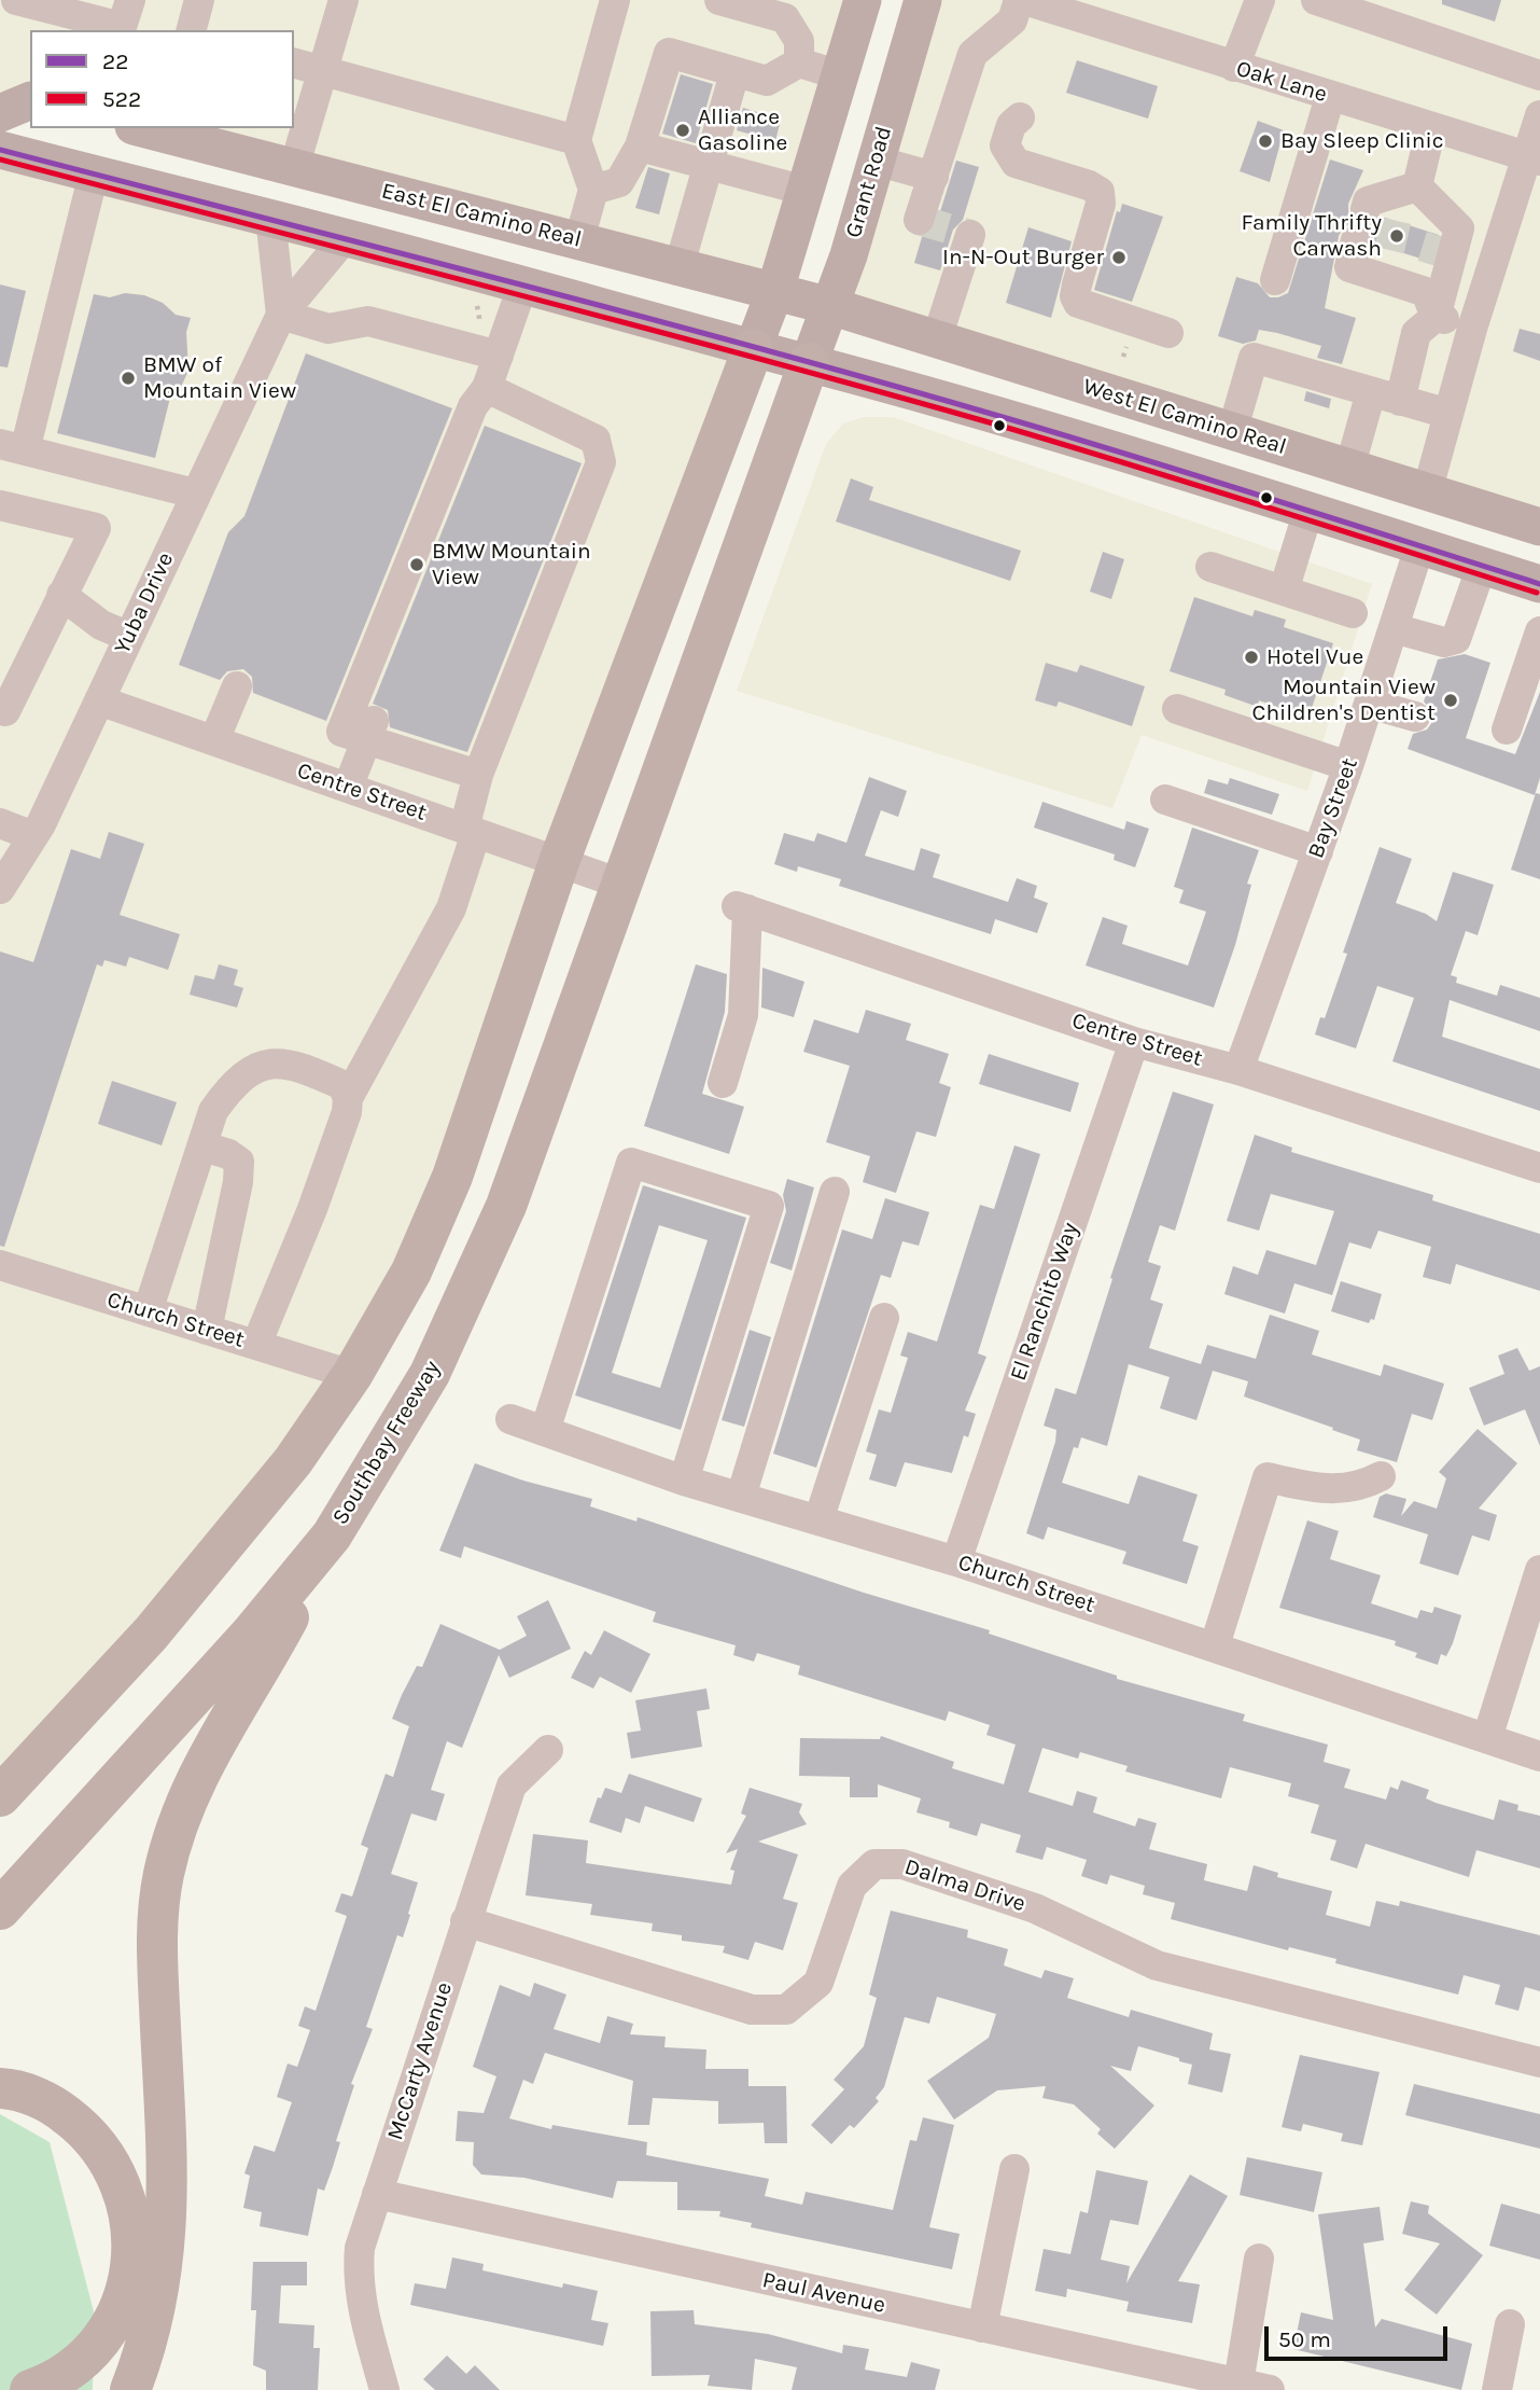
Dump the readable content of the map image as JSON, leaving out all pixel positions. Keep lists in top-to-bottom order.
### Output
{
  "streets": {
    "highway": ["Southbay Freeway"],
    "main road": ["Grant Road", "East El Camino Real", "West El Camino Real"],
    "street": [
      "Oak Lane",
      "Yuba Drive",
      "Centre Street",
      "Bay Street",
      "El Ranchito Way",
      "Church Street",
      "Dalma Drive",
      "McCarty Avenue",
      "Paul Avenue"
    ]
  },
  "crossings": [
    ["Grant Road", "East El Camino Real"],
    ["Grant Road", "West El Camino Real"],
    ["Grant Road", "Southbay Freeway"],
    ["East El Camino Real", "West El Camino Real"],
    ["Yuba Drive", "Centre Street"],
    ["Centre Street", "Bay Street"],
    ["Centre Street", "El Ranchito Way"],
    ["Centre Street", "Southbay Freeway"],
    ["El Ranchito Way", "Church Street"],
    ["Dalma Drive", "McCarty Avenue"],
    ["McCarty Avenue", "Paul Avenue"]
  ],
  "places": [
    "Alliance Gasoline",
    "Bay Sleep Clinic",
    "Family Thrifty Carwash",
    "In-N-Out Burger",
    "BMW of Mountain View",
    "BMW Mountain View",
    "Hotel Vue",
    "Mountain View Children's Dentist"
  ],
  "lines": ["transit line 22", "transit line 522"],
  "legend": ["22", "522"],
  "scale_bar": "50 m"
}
